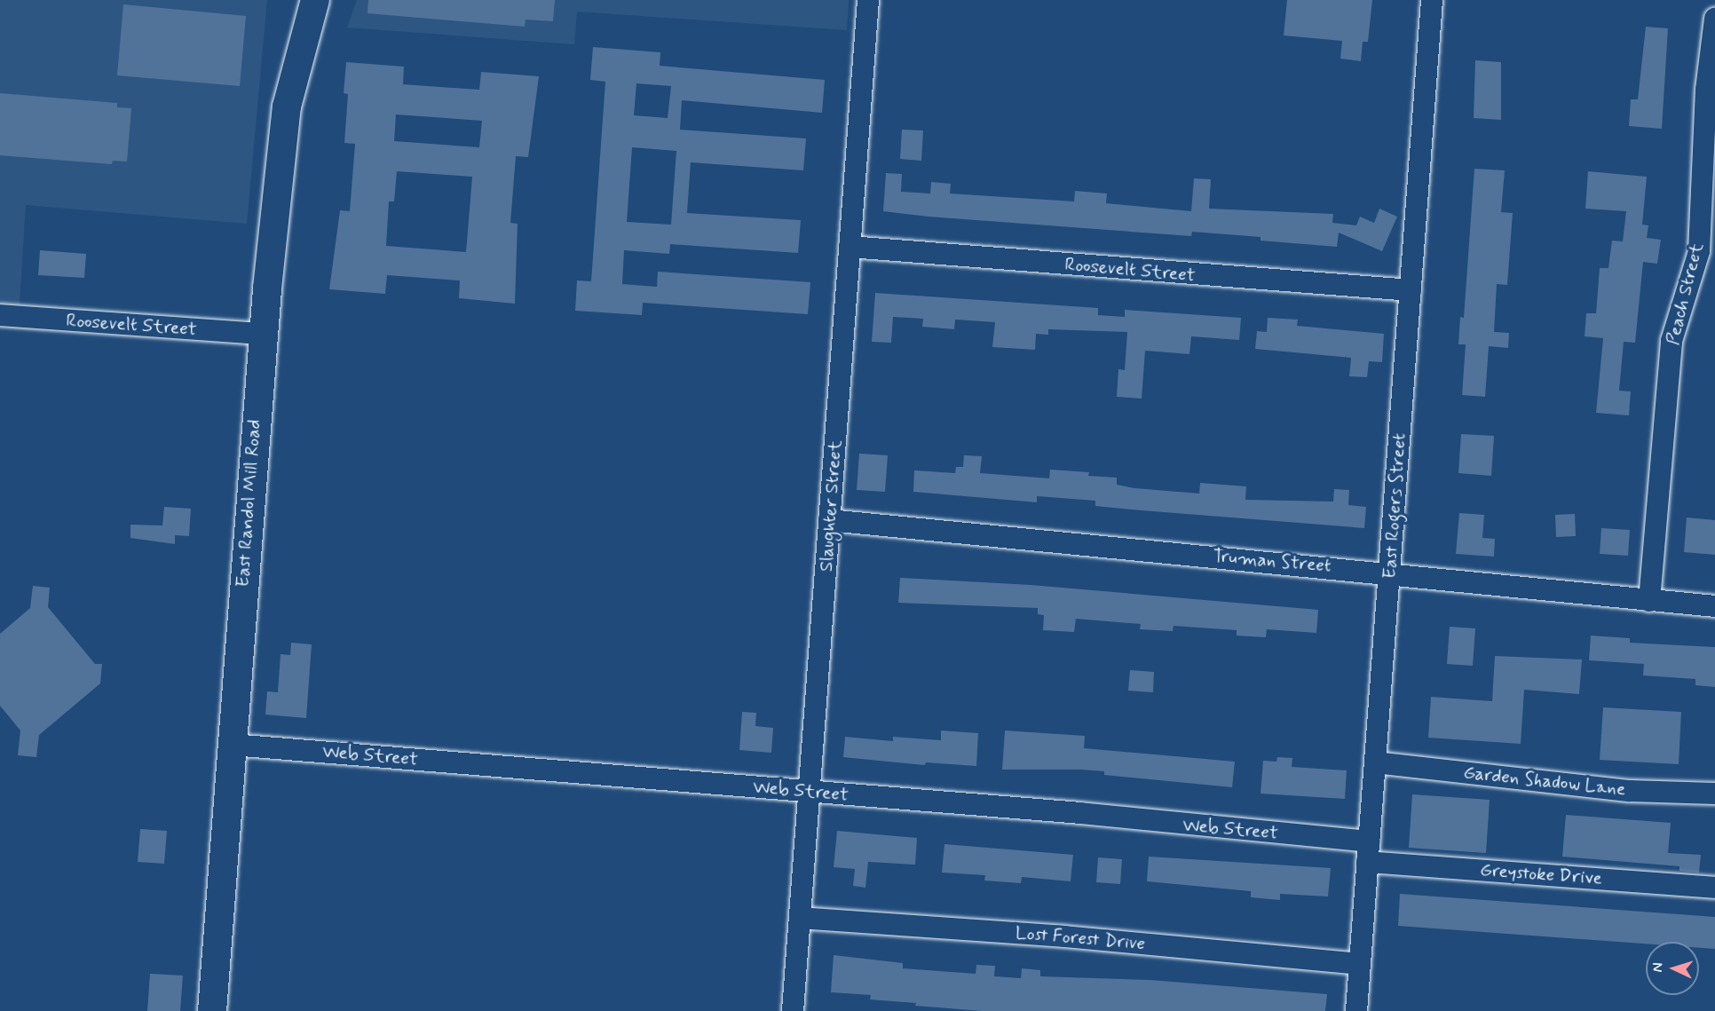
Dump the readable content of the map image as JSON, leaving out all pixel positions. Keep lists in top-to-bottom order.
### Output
{
  "streets": {
    "main road": ["East Randol Mill Road"],
    "street": [
      "Roosevelt Street",
      "Peach Street",
      "Slaughter Street",
      "East Rogers Street",
      "Truman Street",
      "Web Street",
      "Garden Shadow Lane",
      "Greystoke Drive",
      "Lost Forest Drive"
    ]
  },
  "crossings": [
    ["Roosevelt Street", "East Randol Mill Road"],
    ["Roosevelt Street", "Slaughter Street"],
    ["Roosevelt Street", "East Rogers Street"],
    ["Peach Street", "Truman Street"],
    ["East Randol Mill Road", "Web Street"],
    ["Slaughter Street", "Truman Street"],
    ["Slaughter Street", "Web Street"],
    ["Slaughter Street", "Lost Forest Drive"],
    ["East Rogers Street", "Truman Street"],
    ["East Rogers Street", "Web Street"],
    ["East Rogers Street", "Garden Shadow Lane"],
    ["East Rogers Street", "Greystoke Drive"],
    ["East Rogers Street", "Lost Forest Drive"],
    ["Web Street", "Greystoke Drive"]
  ],
  "north": "left"
}
